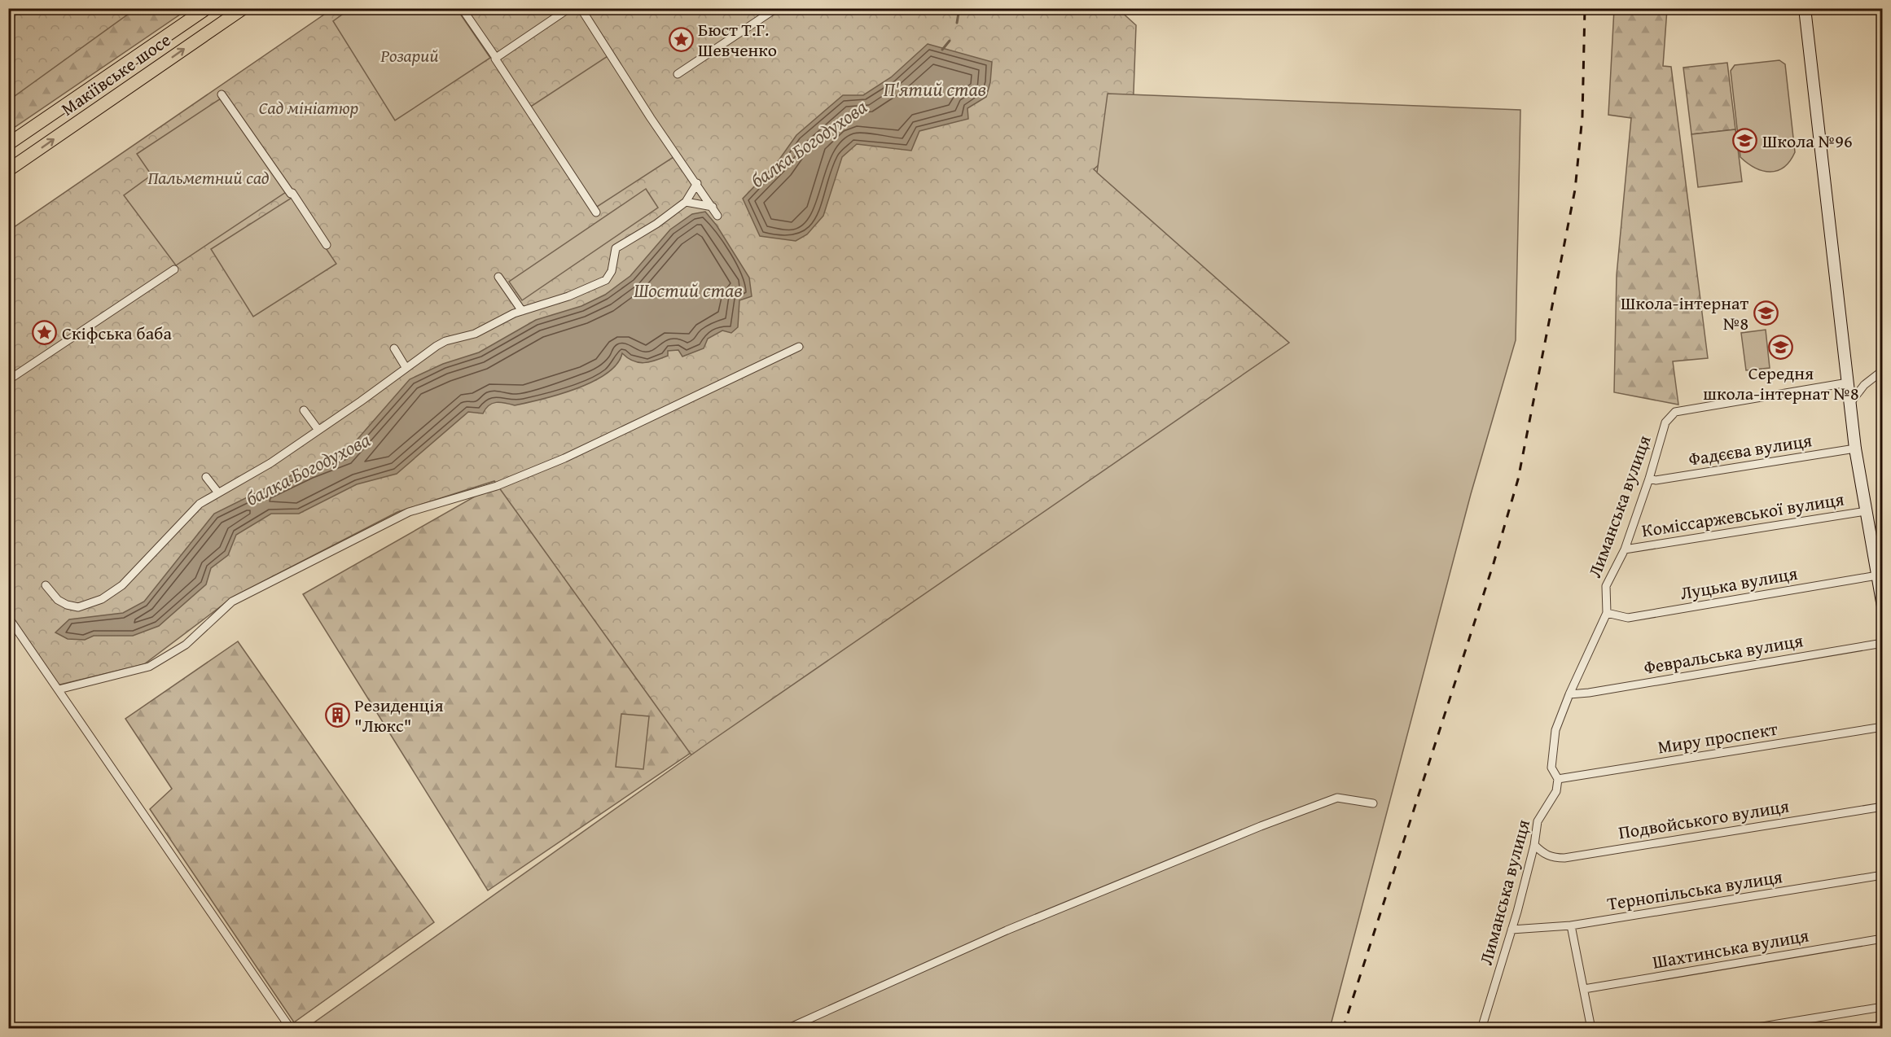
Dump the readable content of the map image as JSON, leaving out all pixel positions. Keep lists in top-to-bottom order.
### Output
{
  "streets": {
    "main road": ["Макіївське шосе"],
    "street": [
      "Фадєєва вулиця",
      "Лиманська вулиця",
      "Коміссаржевської вулиця",
      "Луцька вулиця",
      "Февральська вулиця",
      "Миру проспект",
      "Подвойського вулиця",
      "Тернопільська вулиця",
      "Шахтинська вулиця"
    ]
  },
  "crossings": [
    ["Фадєєва вулиця", "Лиманська вулиця"],
    ["Лиманська вулиця", "Коміссаржевської вулиця"],
    ["Лиманська вулиця", "Луцька вулиця"],
    ["Лиманська вулиця", "Февральська вулиця"],
    ["Лиманська вулиця", "Миру проспект"],
    ["Лиманська вулиця", "Подвойського вулиця"],
    ["Лиманська вулиця", "Тернопільська вулиця"]
  ],
  "water": ["П'ятий став", "балка Богодухова", "Шостий став"],
  "parks": ["Розарий", "Сад мініатюр", "Пальметний сад"],
  "places": {
    "place": ["Бюст Т.Г. Шевченко", "Скіфська баба"],
    "school or university": ["Школа №96", "Школа-інтернат №8", "Середня школа-інтернат №8"],
    "building": ["Резиденція \"Люкс\""]
  }
}
